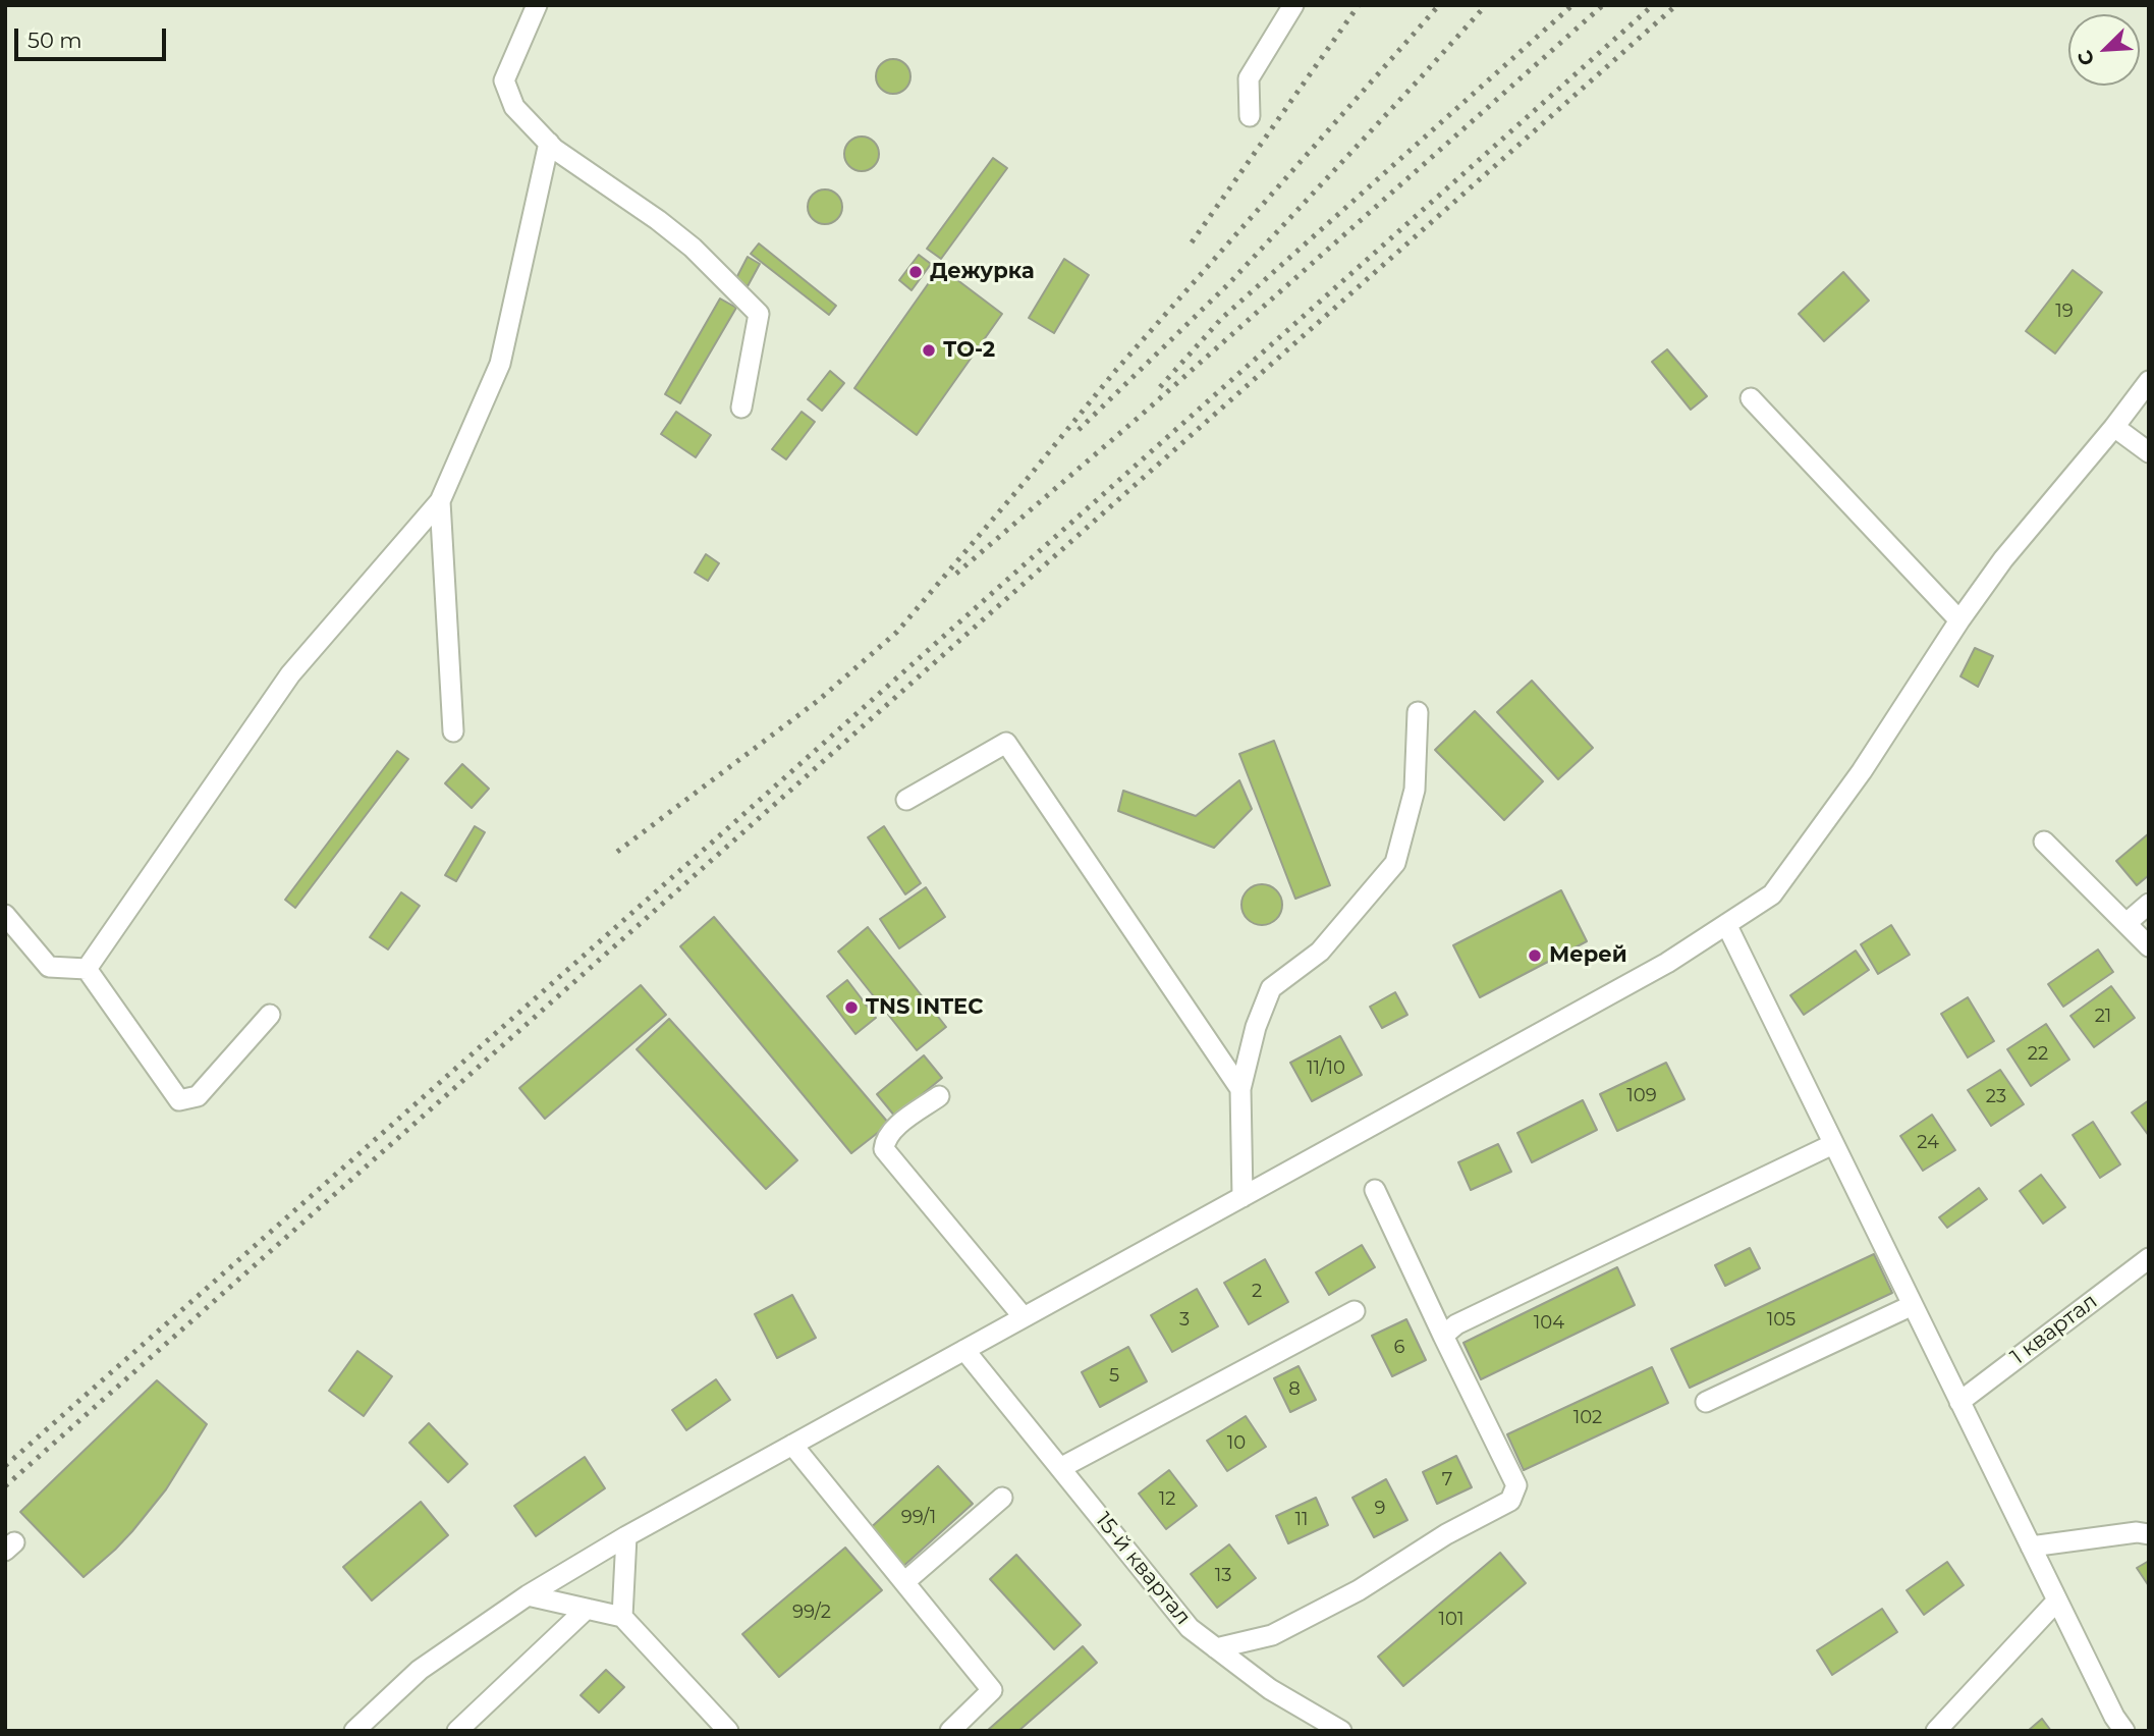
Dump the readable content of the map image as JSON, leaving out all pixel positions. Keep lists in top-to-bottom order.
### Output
{
  "streets": {
    "street": ["1 квартал", "15-й квартал"]
  },
  "places": [
    "Дежурка",
    "ТО-2",
    "Мерей",
    "TNS INTEC"
  ],
  "house_numbers": [
    "19",
    "21",
    "22",
    "11/10",
    "109",
    "23",
    "24",
    "2",
    "3",
    "105",
    "104",
    "6",
    "5",
    "8",
    "102",
    "10",
    "7",
    "12",
    "9",
    "99/1",
    "11",
    "13",
    "99/2",
    "101"
  ],
  "scale_bar": "50 m",
  "north": "bottom left"
}
